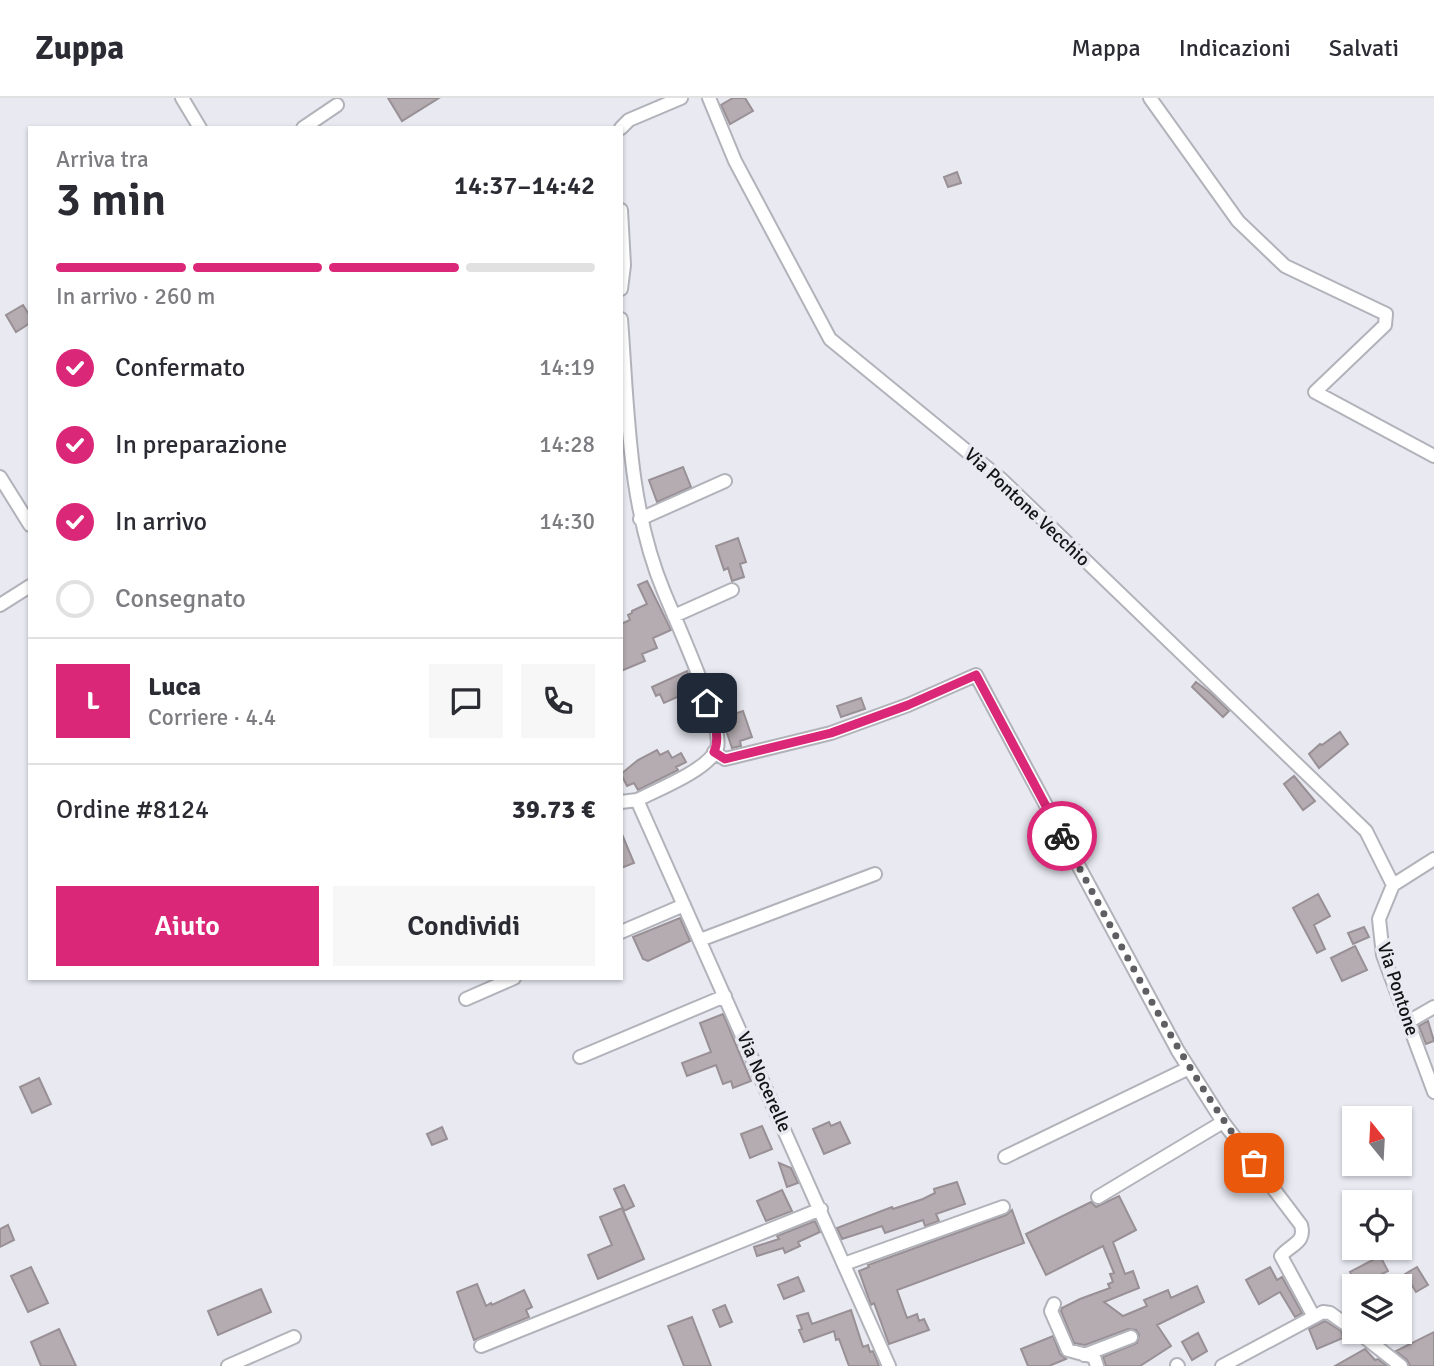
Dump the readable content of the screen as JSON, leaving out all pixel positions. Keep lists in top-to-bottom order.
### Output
{
  "streets": {
    "street": ["Via Pontone Vecchio", "Via Pontone", "Via Nocerelle"]
  },
  "crossings": [
    ["Via Pontone Vecchio", "Via Pontone"]
  ],
  "north": "top",
  "page": {
    "header": "Zuppa",
    "nav": ["Mappa", "Indicazioni", "Salvati"],
    "heading": ["3 min", "Arriva tra", "14:37–14:42"],
    "panel": [
      "Luca",
      "Corriere · 4.4",
      "Ordine #8124",
      "39.73 €"
    ],
    "bar": "In arrivo · 260 m",
    "list": [
      ["Confermato", "14:19"],
      ["In preparazione", "14:28"],
      ["In arrivo", "14:30"],
      "Consegnato"
    ],
    "round": "L",
    "buttons": ["Aiuto", "Condividi"]
  }
}
